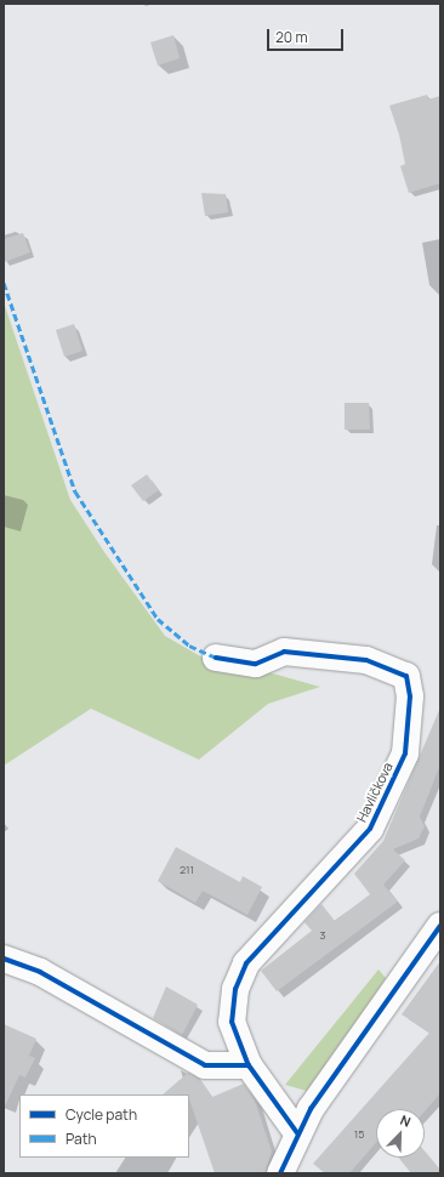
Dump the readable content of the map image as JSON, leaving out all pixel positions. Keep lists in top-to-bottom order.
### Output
{
  "streets": {
    "street": ["Havlíčkova"]
  },
  "house_numbers": ["211", "3", "15"],
  "legend": ["Cycle path", "Path"],
  "scale_bar": "20 m",
  "north": "top right"
}
